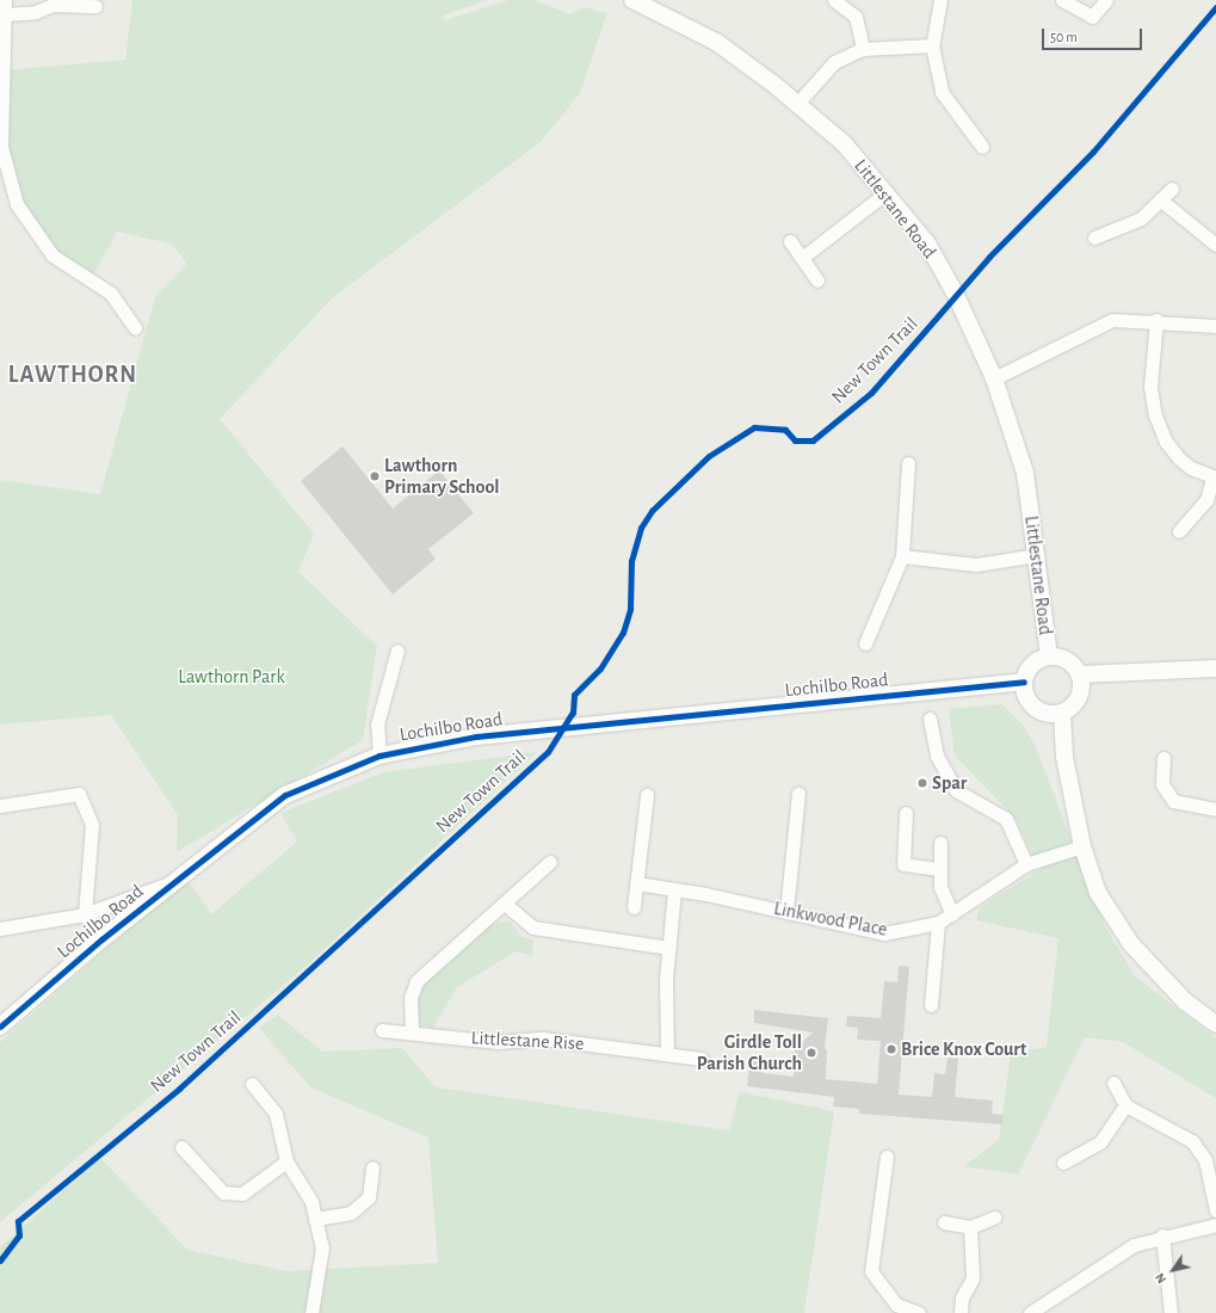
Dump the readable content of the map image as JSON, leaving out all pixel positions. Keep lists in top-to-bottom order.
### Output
{
  "streets": {
    "street": [
      "Littlestane Road",
      "Lochilbo Road",
      "Linkwood Place",
      "Littlestane Rise"
    ],
    "cycle path": ["New Town Trail"]
  },
  "crossings": [
    ["Littlestane Road", "Lochilbo Road"]
  ],
  "districts": ["LAWTHORN"],
  "parks": ["Lawthorn Park"],
  "places": [
    "Lawthorn Primary School",
    "Spar",
    "Brice Knox Court",
    "Girdle Toll Parish Church"
  ],
  "scale_bar": "50 m",
  "north": "bottom left"
}
